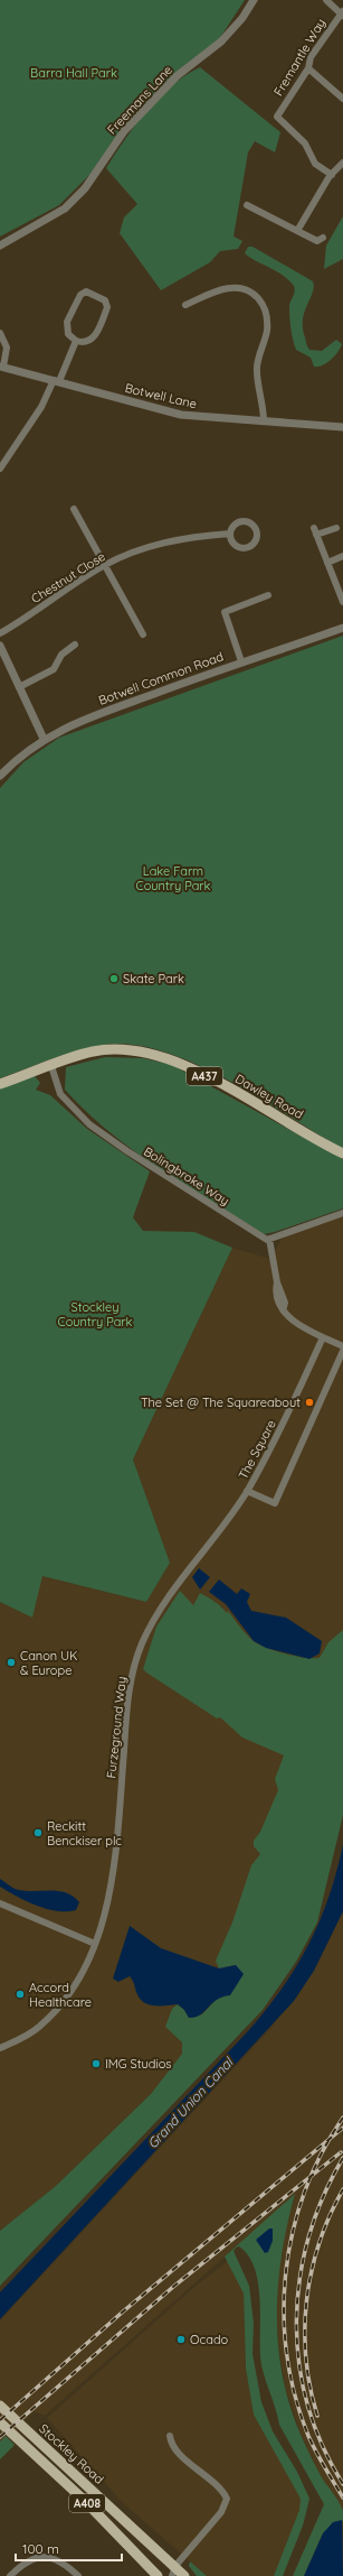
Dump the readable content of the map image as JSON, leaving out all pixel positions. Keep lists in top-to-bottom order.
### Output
{
  "streets": {
    "main road": [
      "A437",
      "Dawley Road",
      "Stockley Road",
      "A408"
    ],
    "street": [
      "Fremantle Way",
      "Freemans Lane",
      "Botwell Lane",
      "Chestnut Close",
      "Botwell Common Road",
      "Bolingbroke Way",
      "The Square",
      "Furzeground Way"
    ]
  },
  "crossings": [
    ["Dawley Road", "Bolingbroke Way"],
    ["The Square", "Furzeground Way"]
  ],
  "water": ["Grand Union Canal"],
  "parks": ["Barra Hall Park", "Lake Farm Country Park", "Stockley Country Park"],
  "places": [
    "Skate Park",
    "The Set @ The Squareabout",
    "Canon UK & Europe",
    "Reckitt Benckiser plc",
    "Accord Healthcare",
    "IMG Studios",
    "Ocado"
  ],
  "scale_bar": "100 m"
}
